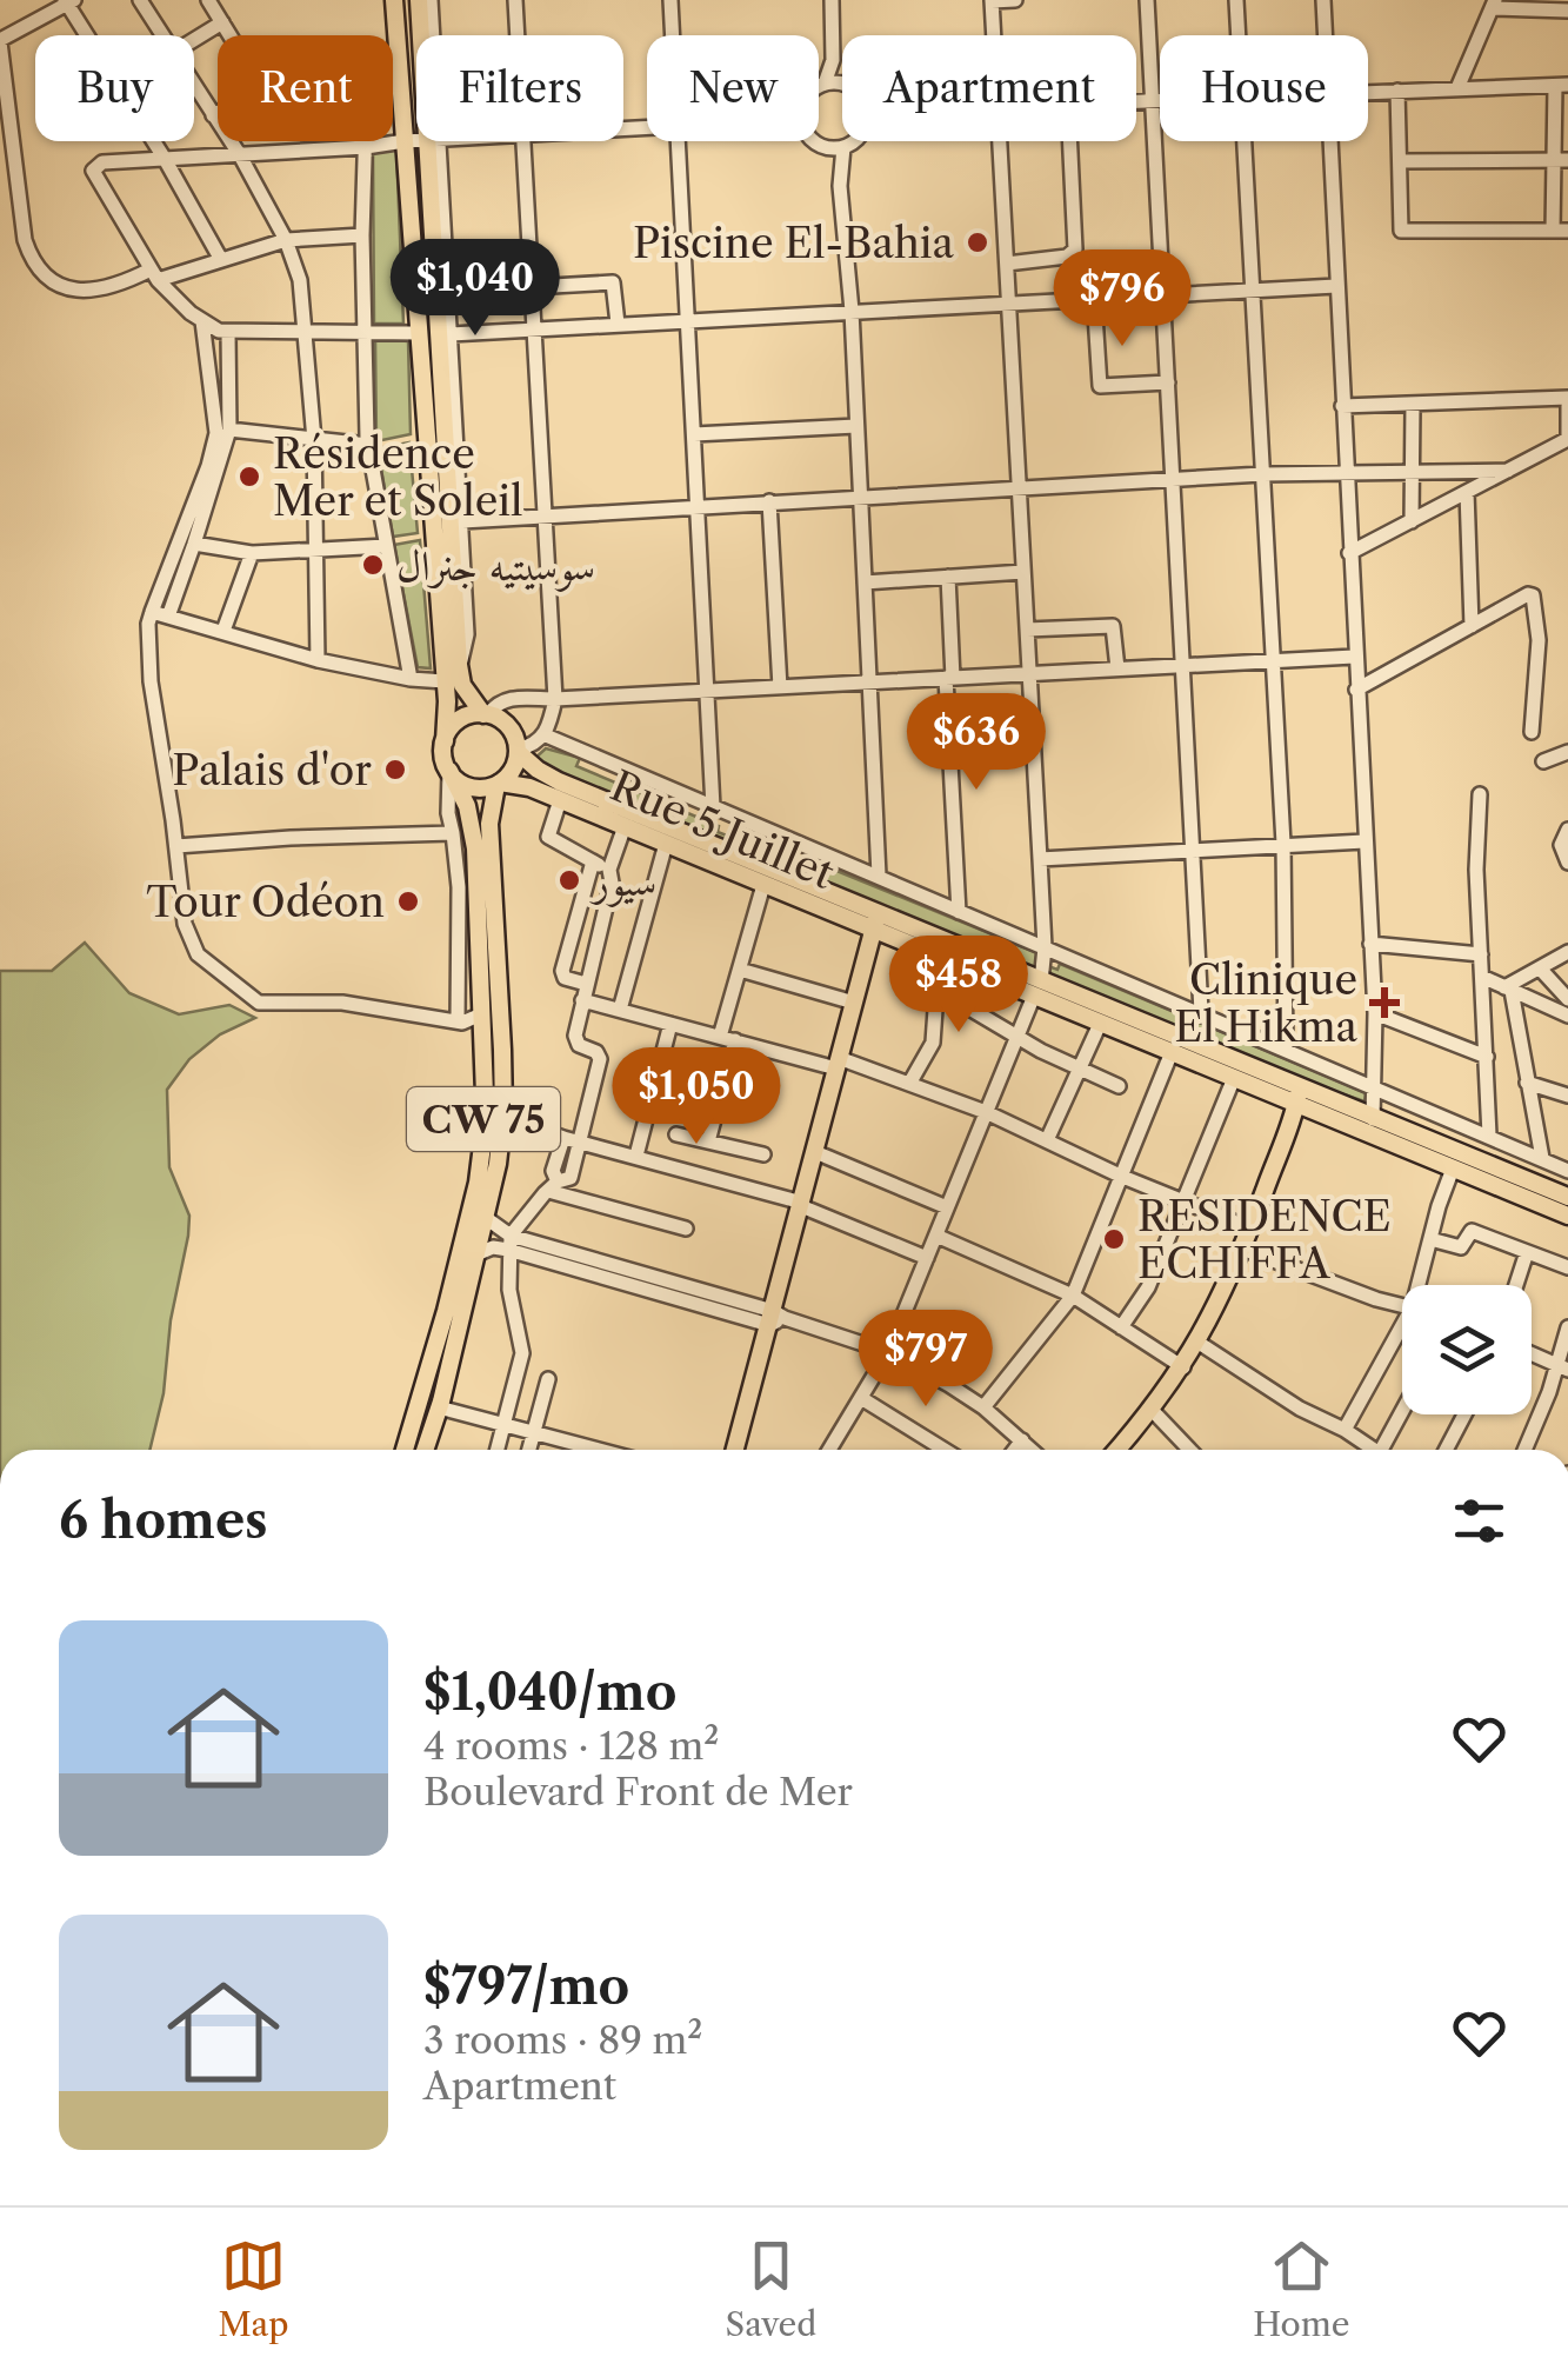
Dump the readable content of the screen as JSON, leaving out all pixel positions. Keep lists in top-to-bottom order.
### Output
{
  "streets": {
    "main road": ["Rue 5 Juillet", "CW 75"]
  },
  "crossings": [
    ["Rue 5 Juillet", "CW 75"]
  ],
  "places": {
    "other": [
      "Piscine El-Bahia",
      "Résidence Mer et Soleil",
      "سوسيتيه جنرال",
      "Palais d'or",
      "سيور",
      "Tour Odéon",
      "RESIDENCE ECHIFFA"
    ],
    "health": ["Clinique El Hikma"]
  },
  "page": {
    "chip": [
      "Buy",
      "Rent",
      "Filters",
      "New",
      "Apartment",
      "House"
    ],
    "price": [
      "$1,040",
      "$796",
      "$636",
      "$458",
      "$1,050",
      "$797"
    ],
    "heading": "6 homes",
    "list": [
      {
        "name": "$1,040/mo",
        "note": "4 rooms · 128 m² · Boulevard Front de Mer"
      },
      {
        "name": "$797/mo",
        "note": "3 rooms · 89 m² · Apartment"
      }
    ],
    "tabs": ["Map", "Saved", "Home"]
  }
}
